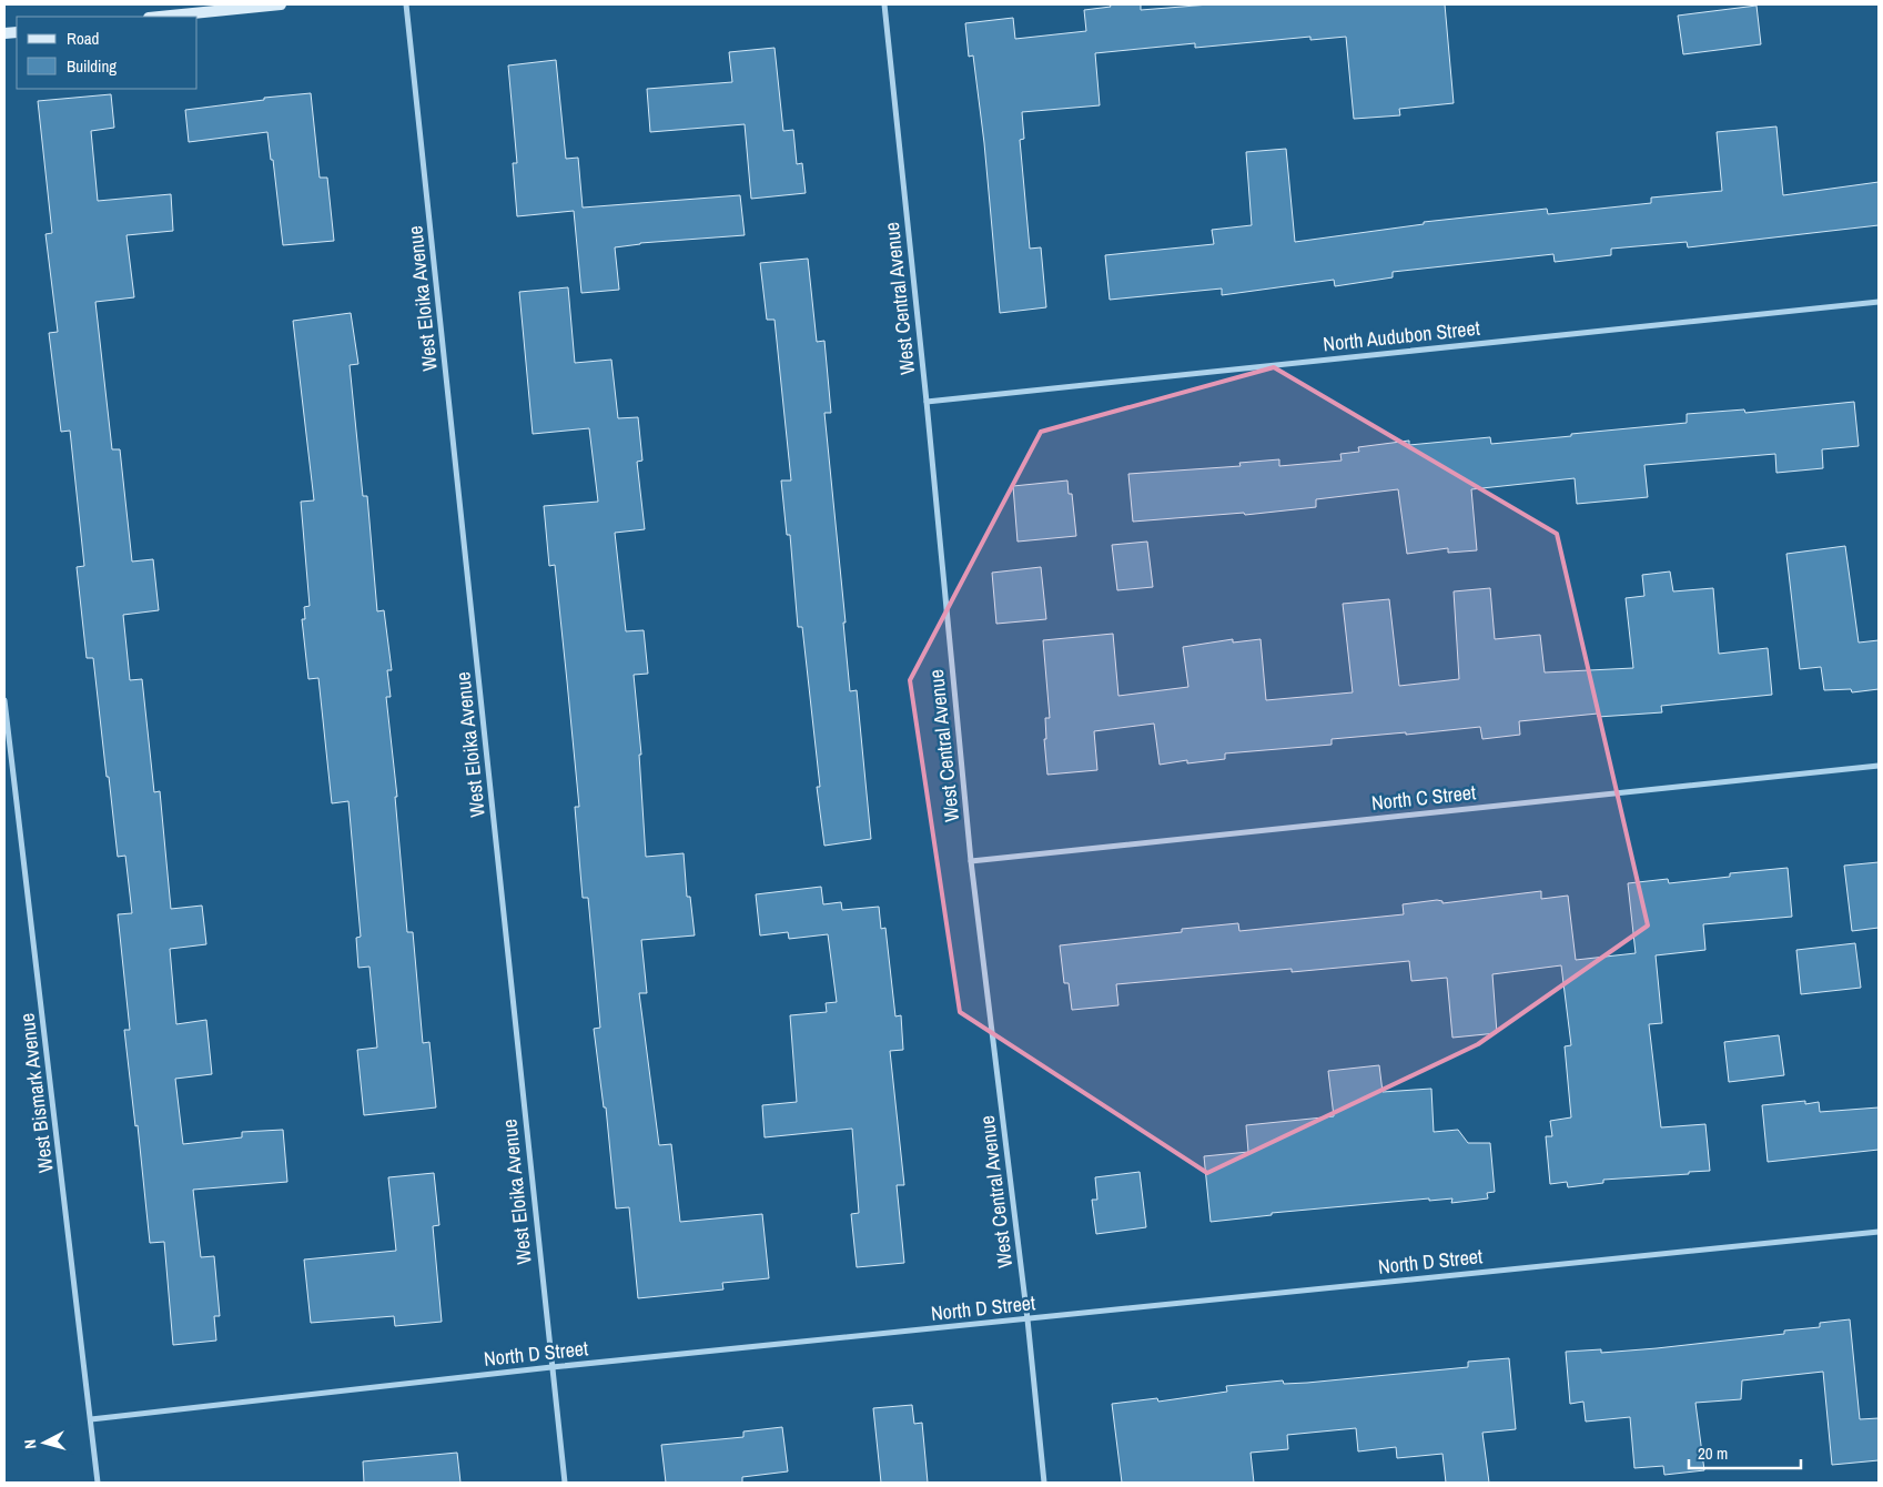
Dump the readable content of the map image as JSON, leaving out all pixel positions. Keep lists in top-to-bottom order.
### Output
{
  "streets": {
    "street": [
      "West Eloika Avenue",
      "West Central Avenue",
      "North Audubon Street",
      "North C Street",
      "West Bismark Avenue",
      "North D Street"
    ]
  },
  "crossings": [
    ["West Eloika Avenue", "North D Street"],
    ["West Central Avenue", "North Audubon Street"],
    ["West Central Avenue", "North C Street"],
    ["West Central Avenue", "North D Street"],
    ["West Bismark Avenue", "North D Street"]
  ],
  "legend": ["Road", "Building"],
  "scale_bar": "20 m",
  "north": "left"
}
